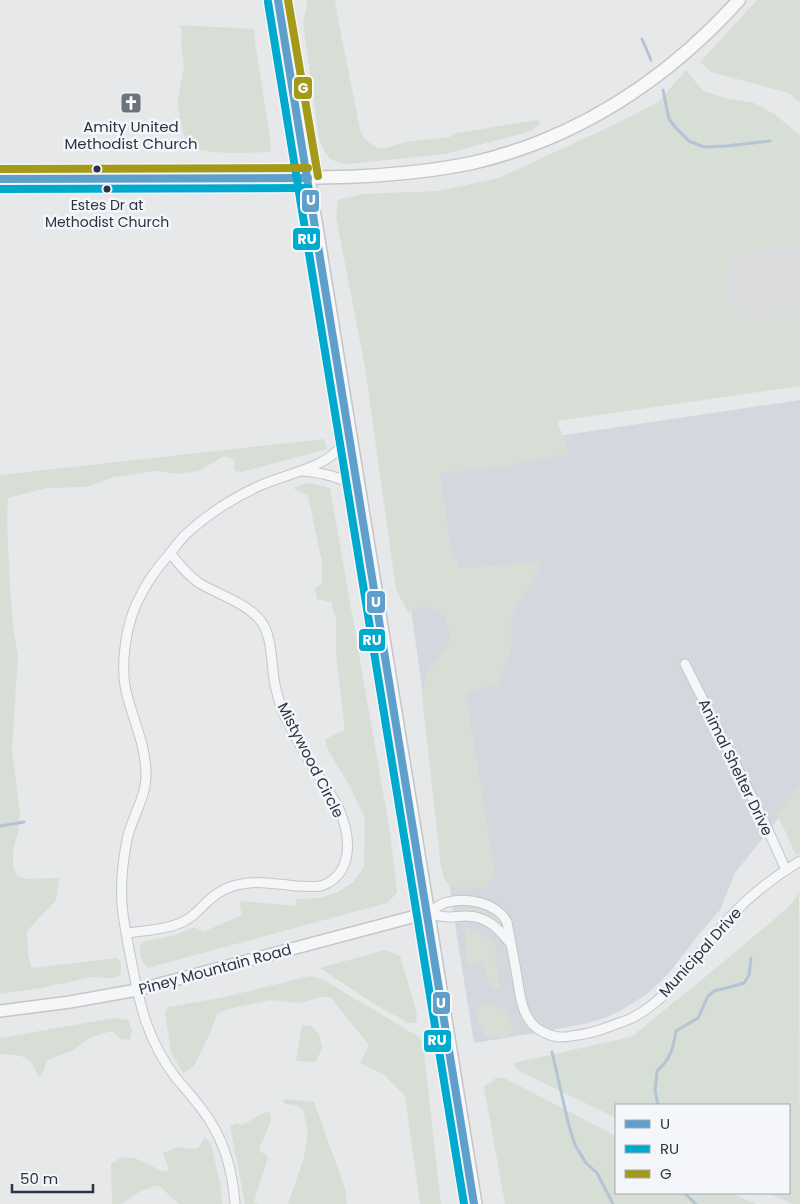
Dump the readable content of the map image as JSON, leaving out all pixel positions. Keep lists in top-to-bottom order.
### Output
{
  "streets": {
    "street": [
      "Mistywood Circle",
      "Animal Shelter Drive",
      "Municipal Drive",
      "Piney Mountain Road"
    ]
  },
  "crossings": [
    ["Animal Shelter Drive", "Municipal Drive"],
    ["Municipal Drive", "Piney Mountain Road"]
  ],
  "places": {
    "church": ["Amity United Methodist Church"],
    "other": ["Estes Dr at Methodist Church"]
  },
  "lines": ["transit line U", "transit line G", "transit line RU"],
  "legend": ["U", "RU", "G"],
  "scale_bar": "50 m"
}
